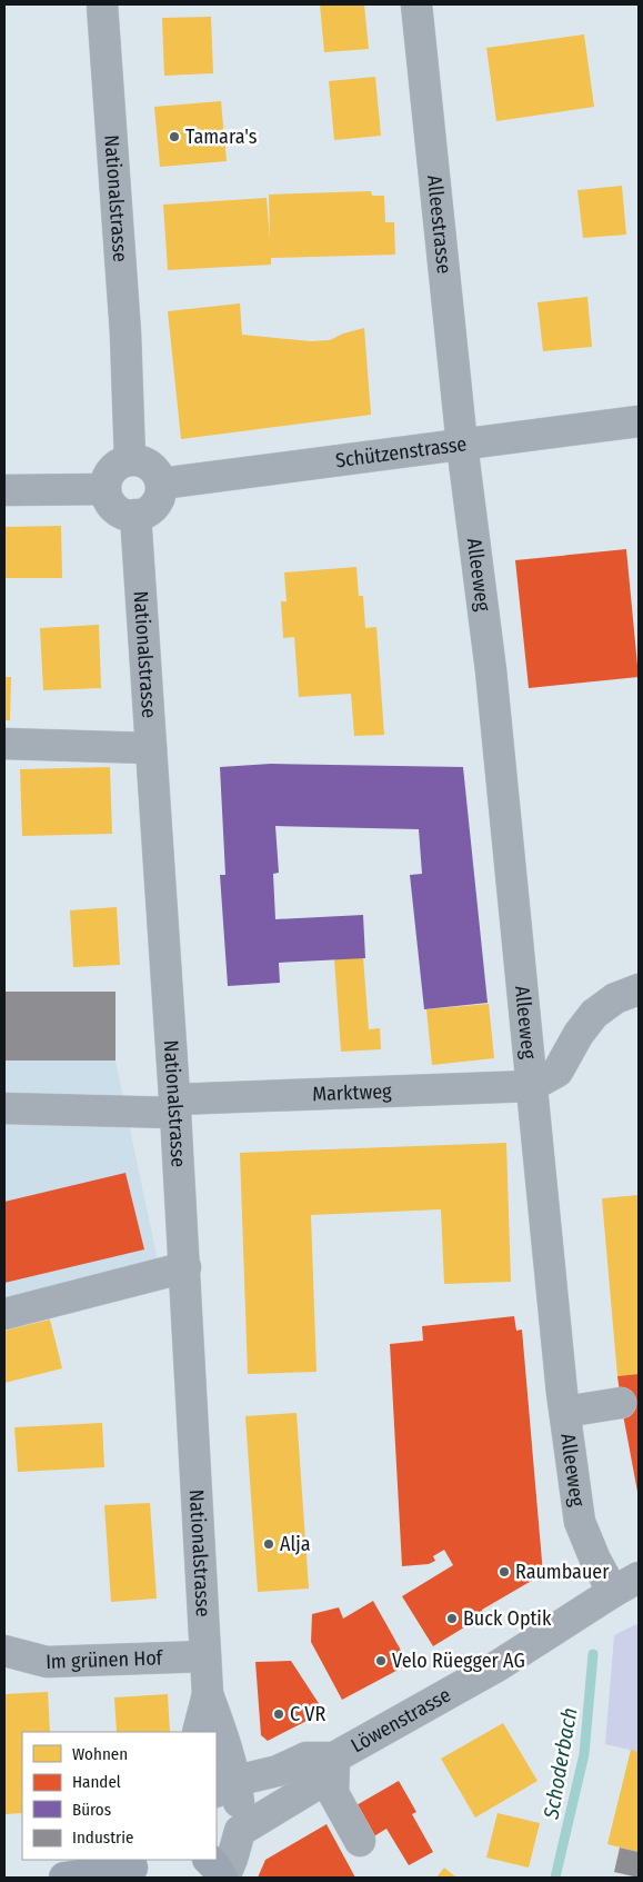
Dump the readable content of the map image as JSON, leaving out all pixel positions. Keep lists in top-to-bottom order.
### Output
{
  "streets": {
    "street": [
      "Nationalstrasse",
      "Alleestrasse",
      "Schützenstrasse",
      "Alleeweg",
      "Marktweg",
      "Im grünen Hof",
      "Löwenstrasse"
    ]
  },
  "crossings": [
    ["Nationalstrasse", "Schützenstrasse"],
    ["Nationalstrasse", "Marktweg"],
    ["Nationalstrasse", "Im grünen Hof"],
    ["Nationalstrasse", "Löwenstrasse"],
    ["Alleestrasse", "Schützenstrasse"],
    ["Alleestrasse", "Alleeweg"],
    ["Schützenstrasse", "Alleeweg"],
    ["Alleeweg", "Marktweg"],
    ["Alleeweg", "Löwenstrasse"]
  ],
  "water": ["Schoderbach"],
  "places": [
    "Tamara's",
    "Alja",
    "Raumbauer",
    "Buck Optik",
    "Velo Rüegger AG",
    "C VR"
  ],
  "legend": [
    "Wohnen",
    "Handel",
    "Büros",
    "Industrie"
  ]
}
